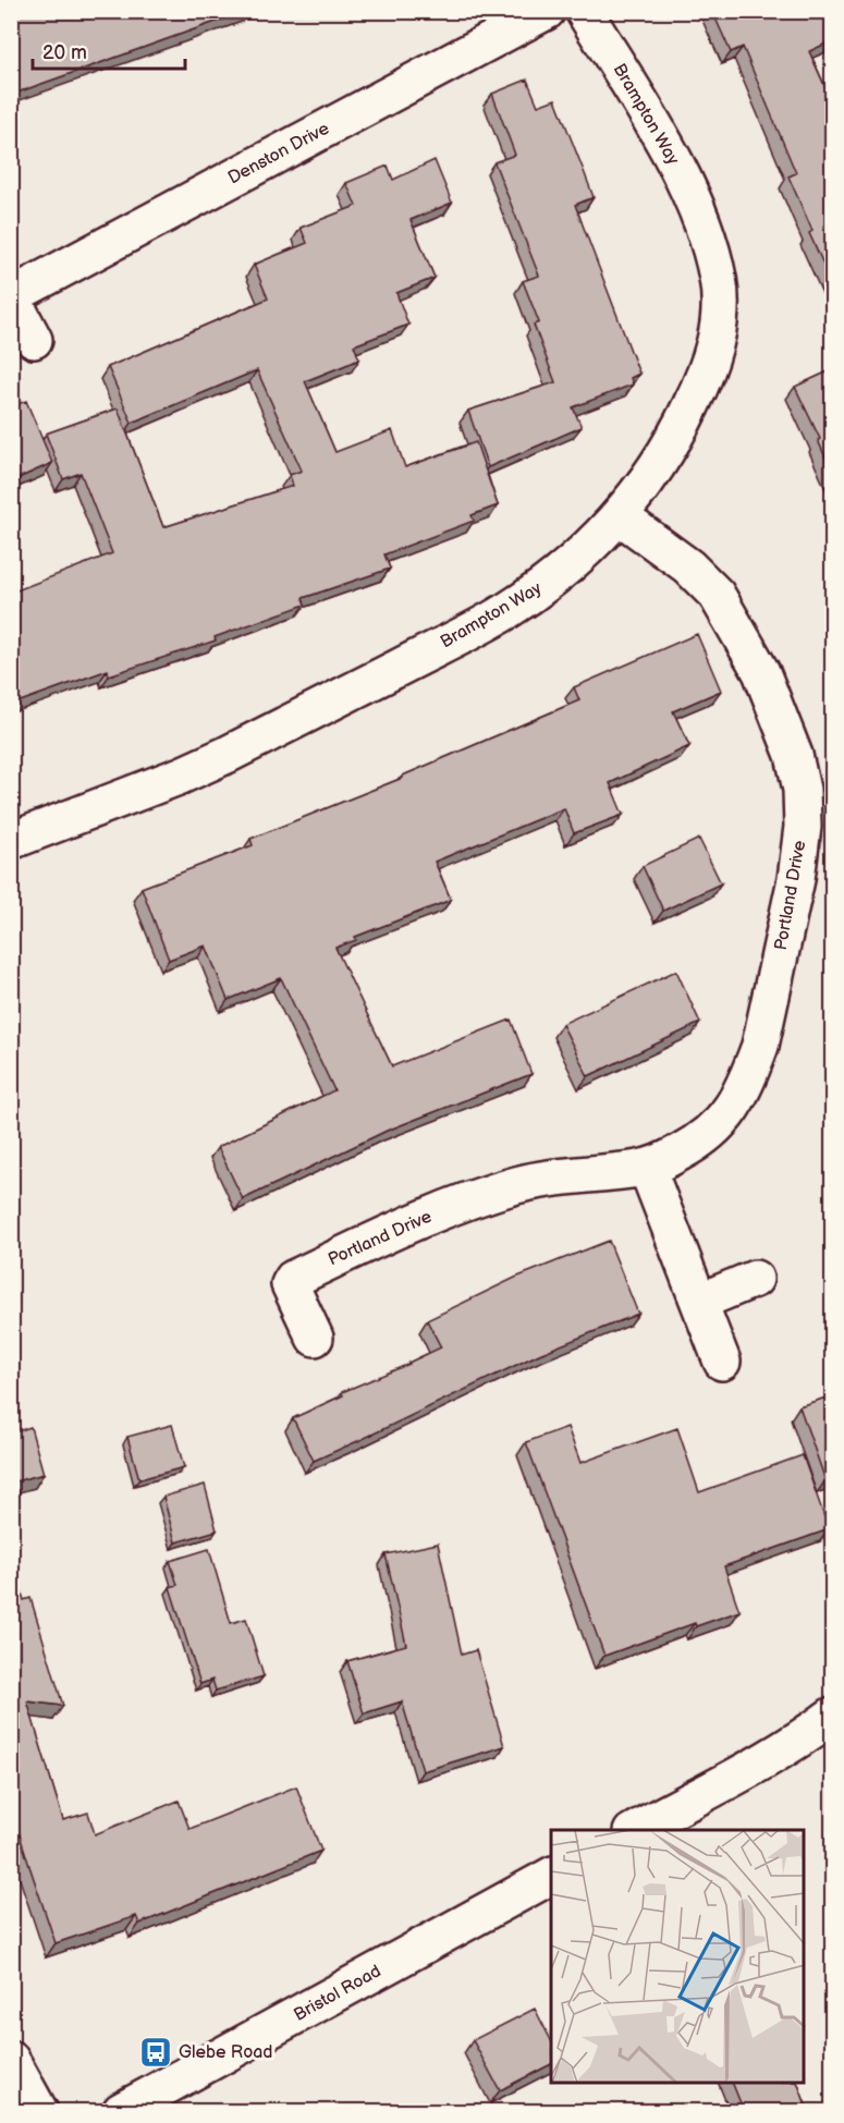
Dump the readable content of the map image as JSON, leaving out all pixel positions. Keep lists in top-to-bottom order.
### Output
{
  "streets": {
    "street": [
      "Brampton Way",
      "Denston Drive",
      "Portland Drive",
      "Bristol Road"
    ]
  },
  "crossings": [
    ["Brampton Way", "Portland Drive"]
  ],
  "places": {
    "bus stop": ["Glebe Road"]
  },
  "scale_bar": "20 m"
}
